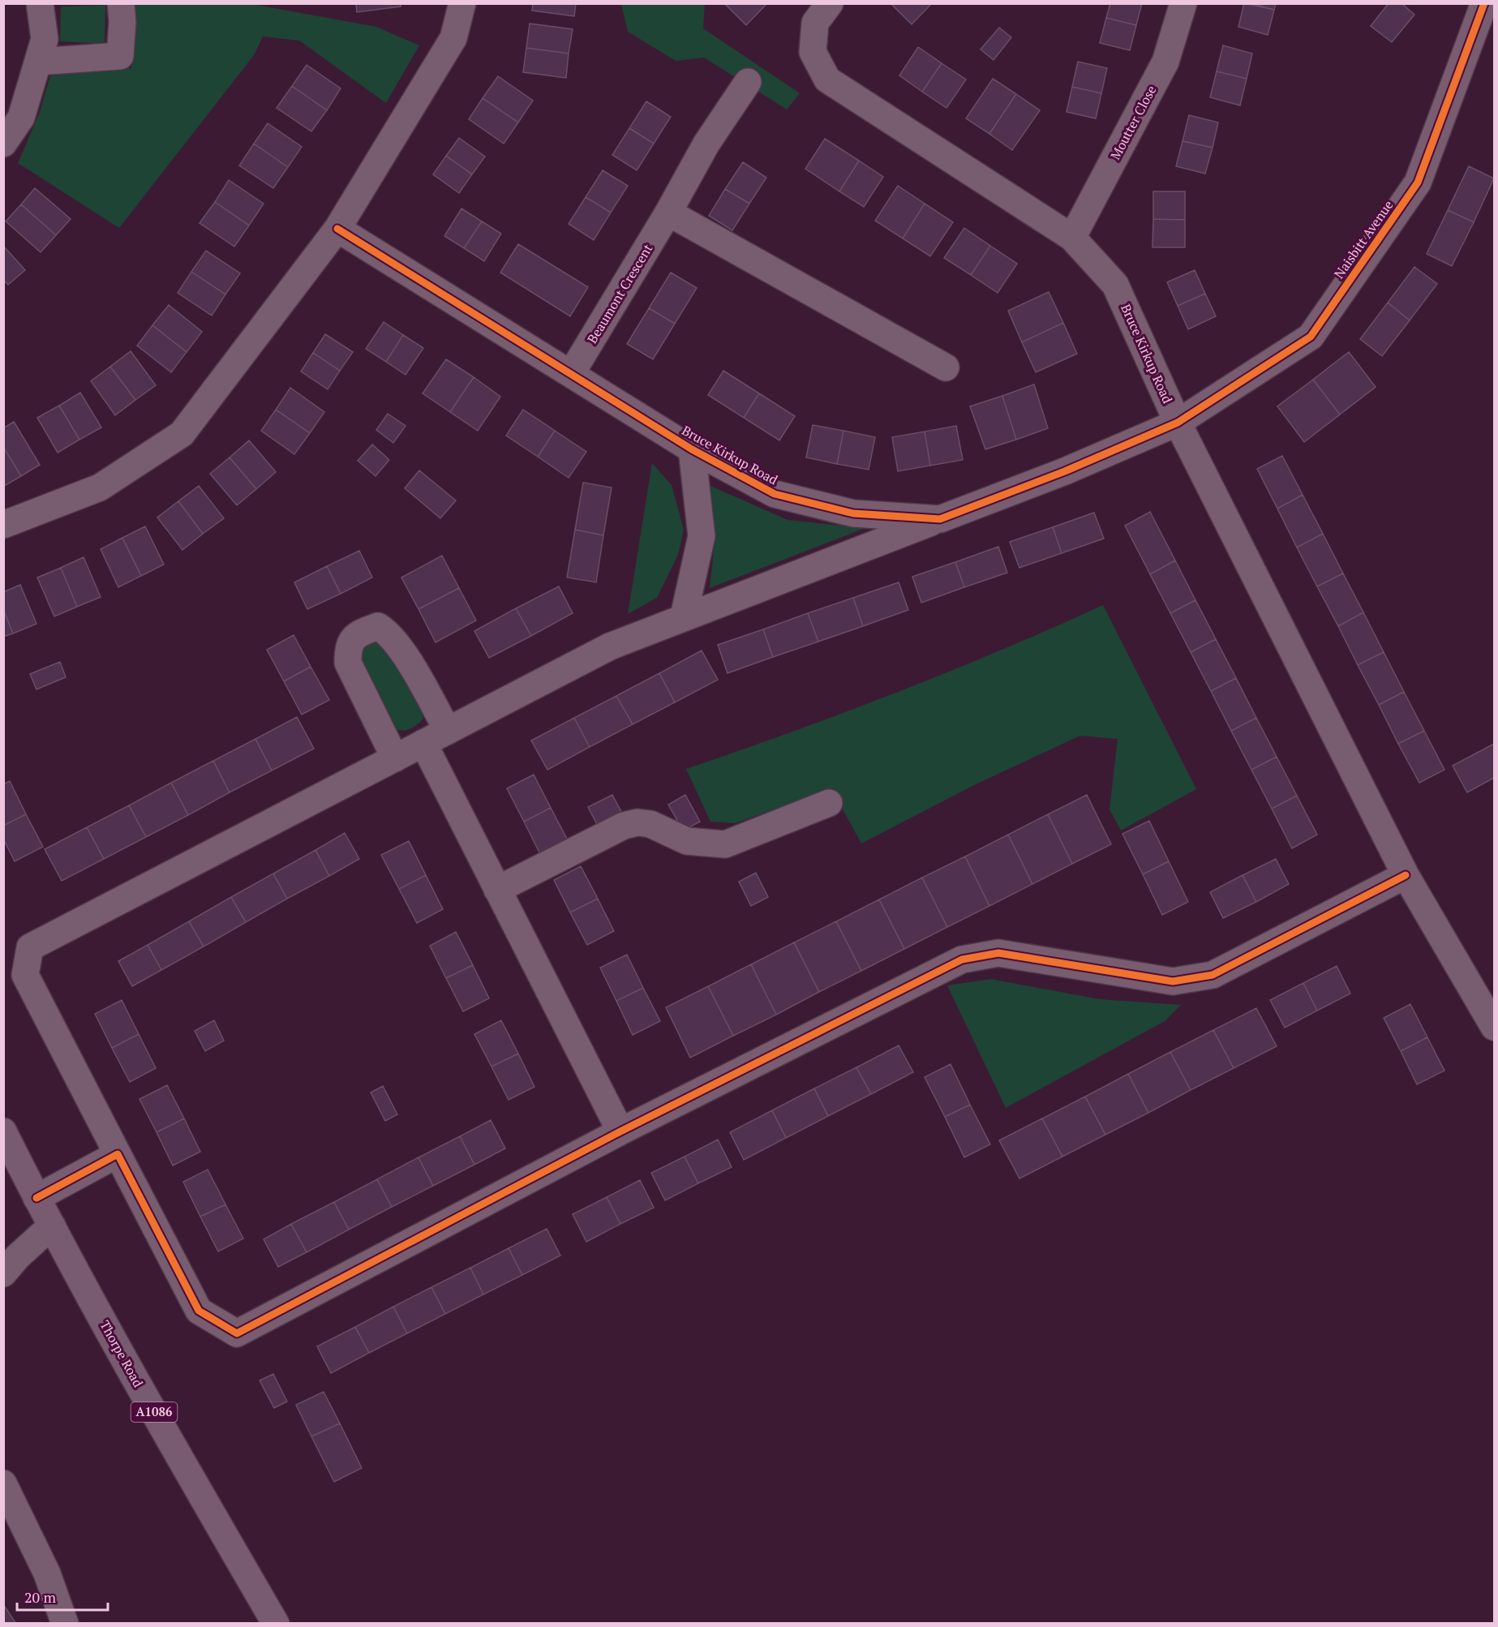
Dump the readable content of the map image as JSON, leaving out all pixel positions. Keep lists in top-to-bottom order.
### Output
{
  "streets": {
    "main road": ["Thorpe Road", "A1086"],
    "street": [
      "Moutter Close",
      "Naisbitt Avenue",
      "Beaumont Crescent",
      "Bruce Kirkup Road"
    ]
  },
  "crossings": [
    ["Moutter Close", "Bruce Kirkup Road"],
    ["Naisbitt Avenue", "Bruce Kirkup Road"],
    ["Beaumont Crescent", "Bruce Kirkup Road"]
  ],
  "scale_bar": "20 m"
}
